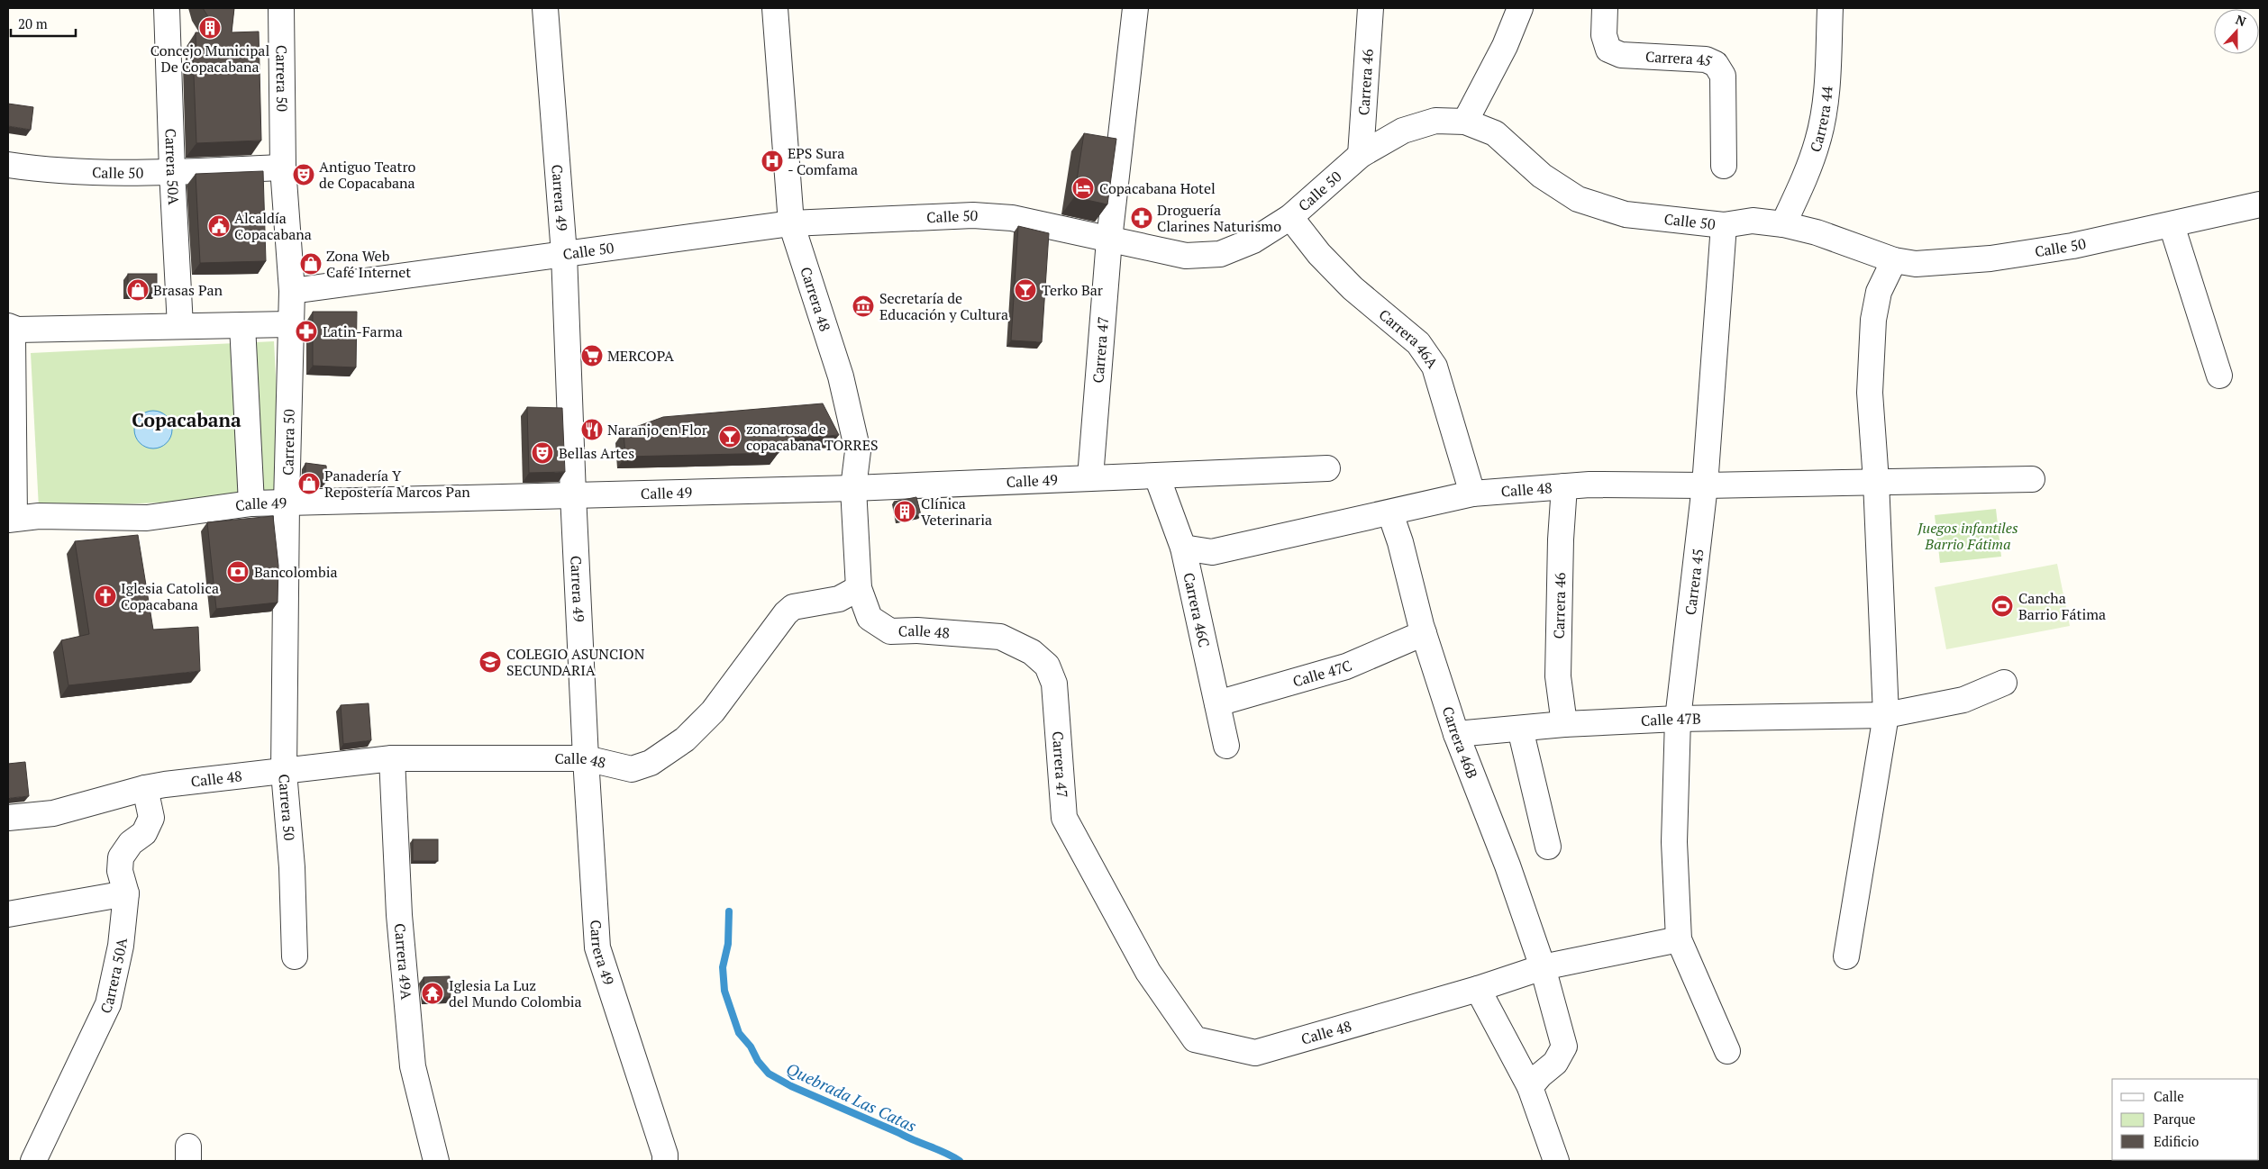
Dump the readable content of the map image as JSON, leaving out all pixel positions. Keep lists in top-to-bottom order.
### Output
{
  "streets": {
    "street": [
      "Carrera 45",
      "Carrera 50",
      "Carrera 46",
      "Carrera 44",
      "Carrera 50A",
      "Calle 50",
      "Carrera 49",
      "Carrera 48",
      "Carrera 46A",
      "Carrera 47",
      "Calle 49",
      "Calle 48",
      "Carrera 46C",
      "Calle 47C",
      "Calle 47B",
      "Carrera 46B",
      "Carrera 49A"
    ]
  },
  "crossings": [
    ["Carrera 45", "Calle 50"],
    ["Carrera 45", "Calle 48"],
    ["Carrera 45", "Calle 47B"],
    ["Carrera 50", "Calle 50"],
    ["Carrera 50", "Calle 49"],
    ["Carrera 50", "Calle 48"],
    ["Carrera 46", "Calle 50"],
    ["Carrera 46", "Calle 48"],
    ["Carrera 46", "Calle 47B"],
    ["Carrera 44", "Calle 50"],
    ["Carrera 50A", "Calle 50"],
    ["Carrera 50A", "Calle 48"],
    ["Calle 50", "Carrera 49"],
    ["Calle 50", "Carrera 48"],
    ["Calle 50", "Carrera 46A"],
    ["Calle 50", "Carrera 47"],
    ["Carrera 49", "Calle 49"],
    ["Carrera 49", "Calle 48"],
    ["Carrera 48", "Calle 49"],
    ["Carrera 48", "Calle 48"],
    ["Carrera 46A", "Calle 48"],
    ["Carrera 47", "Calle 49"],
    ["Carrera 47", "Calle 48"],
    ["Calle 49", "Carrera 46C"],
    ["Calle 48", "Carrera 46C"],
    ["Calle 48", "Carrera 46B"],
    ["Calle 48", "Carrera 49A"],
    ["Carrera 46C", "Calle 47C"],
    ["Calle 47C", "Carrera 46B"],
    ["Calle 47B", "Carrera 46B"]
  ],
  "districts": ["Copacabana"],
  "water": ["Quebrada Las Catas"],
  "parks": ["Juegos infantiles Barrio Fátima"],
  "places": {
    "building": ["Concejo Municipal De Copacabana", "Clínica Veterinaria"],
    "hospital": ["EPS Sura - Comfama"],
    "theatre": ["Antiguo Teatro de Copacabana", "Bellas Artes"],
    "hotel": ["Copacabana Hotel"],
    "pharmacy": ["Droguería Clarines Naturismo", "Latin-Farma"],
    "public building": ["Alcaldía Copacabana"],
    "shop": ["Zona Web Café Internet", "Brasas Pan", "Panadería Y Repostería Marcos Pan"],
    "bar": ["Terko Bar", "zona rosa de copacabana TORRES"],
    "museum": ["Secretaría de Educación y Cultura"],
    "supermarket": ["MERCOPA"],
    "restaurant": ["Naranjo en Flor"],
    "bank": ["Bancolombia"],
    "church": ["Iglesia Catolica Copacabana"],
    "sports": ["Cancha Barrio Fátima"],
    "school or university": ["COLEGIO ASUNCION SECUNDARIA"],
    "temple": ["Iglesia La Luz del Mundo Colombia"]
  },
  "legend": ["Calle", "Parque", "Edificio"],
  "scale_bar": "20 m",
  "north": "top"
}
